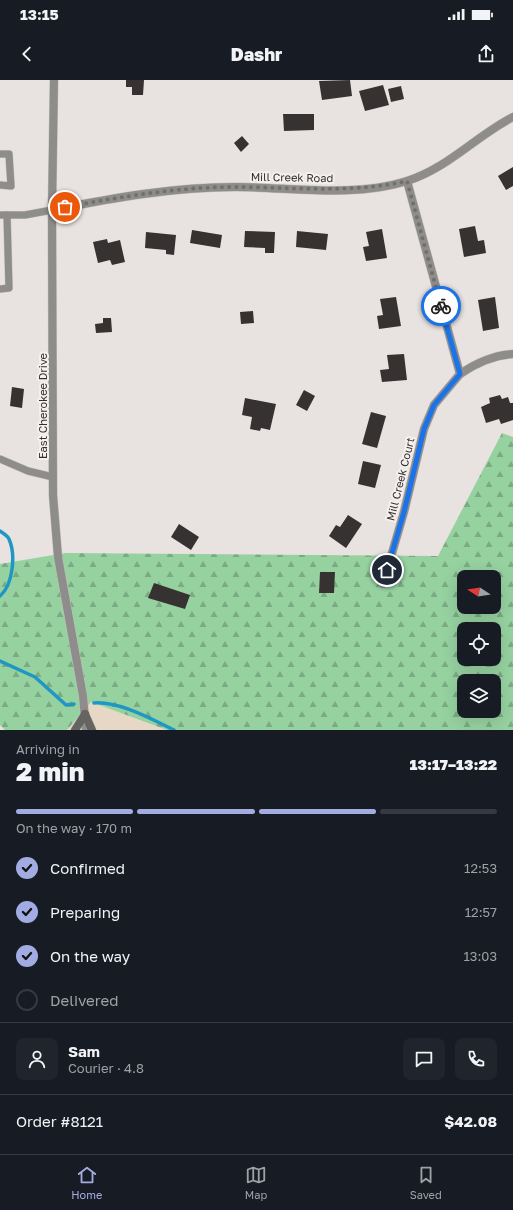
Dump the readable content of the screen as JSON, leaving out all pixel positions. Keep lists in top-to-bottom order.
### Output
{
  "streets": {
    "street": ["Mill Creek Road", "East Cherokee Drive", "Mill Creek Court"]
  },
  "crossings": [
    ["Mill Creek Road", "East Cherokee Drive"]
  ],
  "north": "left",
  "page": {
    "status": "13:15",
    "header": "Dashr",
    "heading": ["2 min", "Arriving in", "13:17–13:22"],
    "panel": [
      "Sam",
      "Courier · 4.8",
      "Order #8121",
      "$42.08"
    ],
    "bar": "On the way · 170 m",
    "list": [
      ["Confirmed", "12:53"],
      ["Preparing", "12:57"],
      ["On the way", "13:03"],
      "Delivered"
    ],
    "tabs": ["Home", "Map", "Saved"]
  }
}
